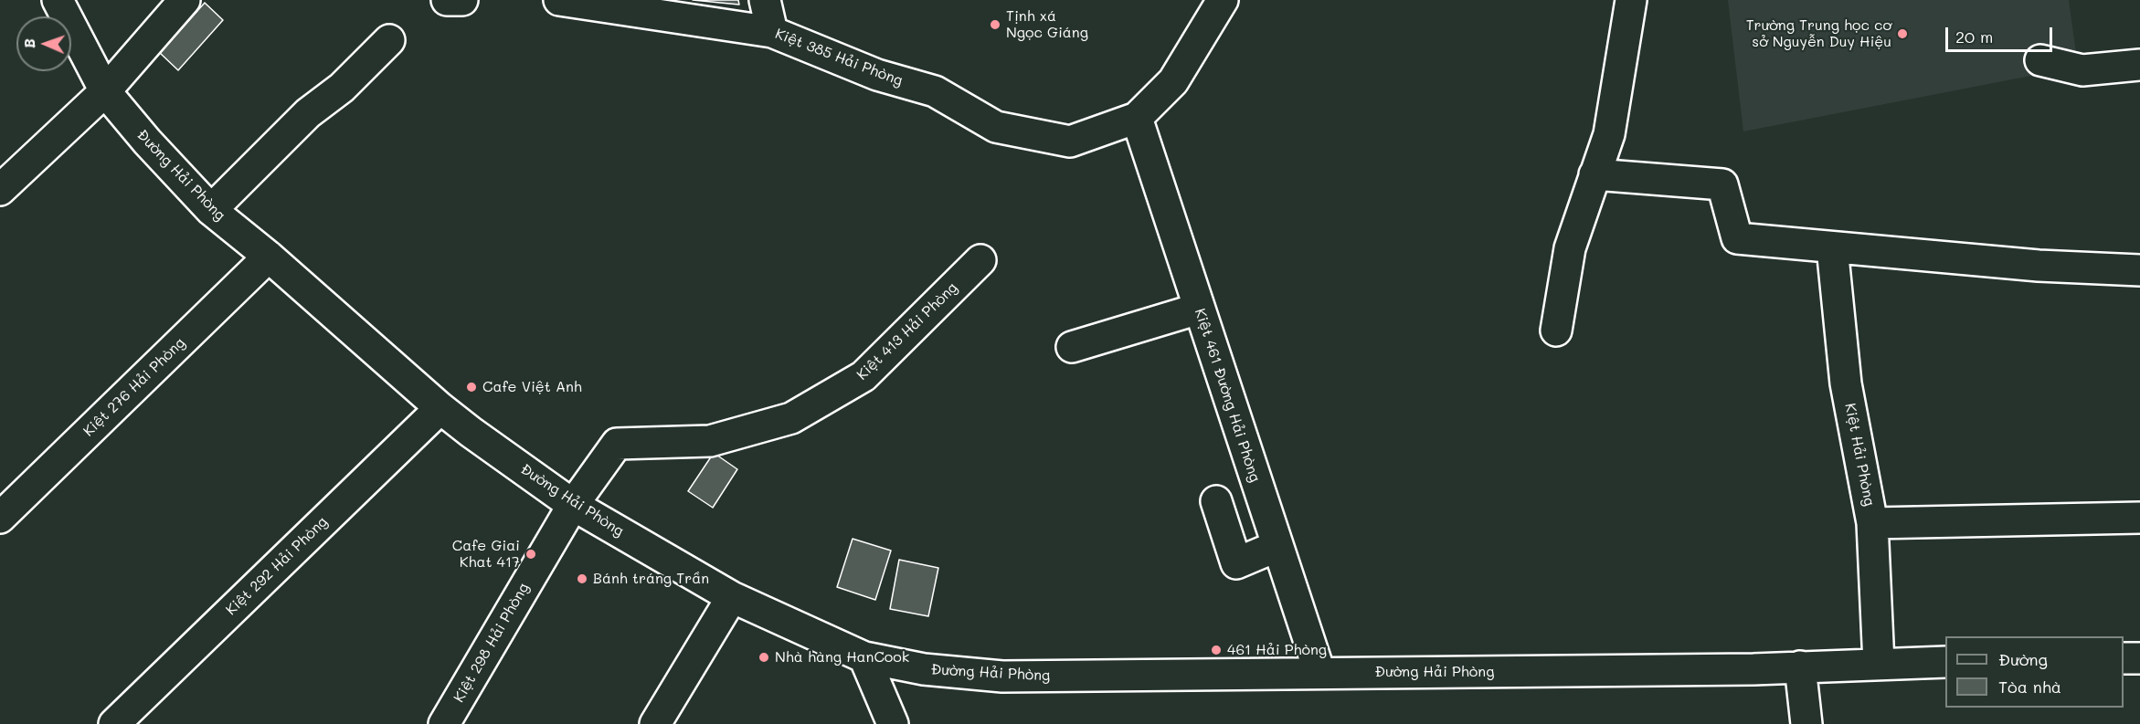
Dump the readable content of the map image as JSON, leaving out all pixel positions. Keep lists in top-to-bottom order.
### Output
{
  "streets": {
    "street": [
      "Kiệt 385 Hải Phòng",
      "Đường Hải Phòng",
      "Kiệt 413 Hải Phòng",
      "Kiệt 276 Hải Phòng",
      "Kiệt 461 Đường Hải Phòng",
      "Kiệt Hải Phòng",
      "Kiệt 292 Hải Phòng",
      "Kiệt 298 Hải Phòng"
    ]
  },
  "crossings": [
    ["Kiệt 385 Hải Phòng", "Kiệt 461 Đường Hải Phòng"],
    ["Đường Hải Phòng", "Kiệt 413 Hải Phòng"],
    ["Đường Hải Phòng", "Kiệt 276 Hải Phòng"],
    ["Đường Hải Phòng", "Kiệt 461 Đường Hải Phòng"],
    ["Đường Hải Phòng", "Kiệt Hải Phòng"],
    ["Đường Hải Phòng", "Kiệt 292 Hải Phòng"],
    ["Đường Hải Phòng", "Kiệt 298 Hải Phòng"],
    ["Kiệt 413 Hải Phòng", "Kiệt 298 Hải Phòng"]
  ],
  "places": [
    "Tịnh xá Ngọc Giáng",
    "Trường Trung học cơ sở Nguyễn Duy Hiệu",
    "Cafe Việt Anh",
    "Cafe Giai Khat 417",
    "Bánh tráng Trần",
    "461 Hải Phòng",
    "Nhà hàng HanCook"
  ],
  "legend": ["Đường", "Tòa nhà"],
  "scale_bar": "20 m",
  "north": "left"
}
